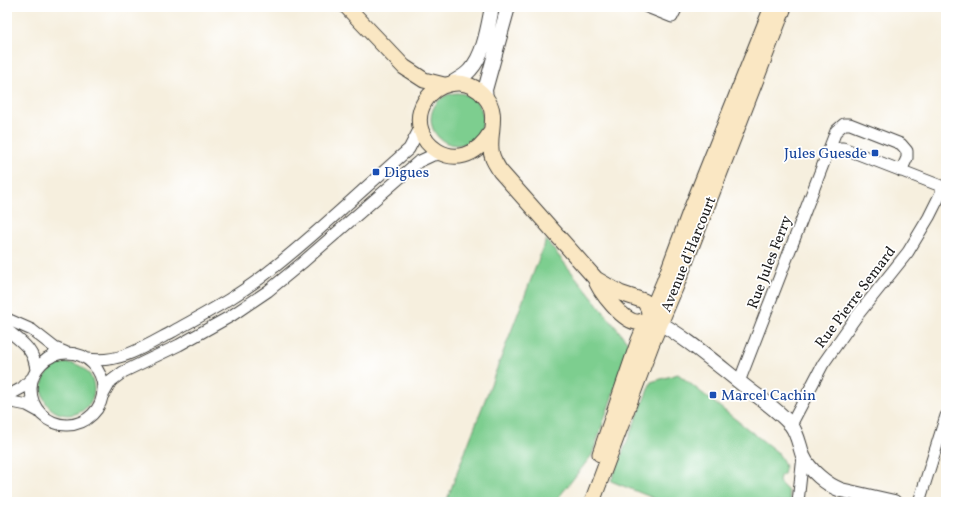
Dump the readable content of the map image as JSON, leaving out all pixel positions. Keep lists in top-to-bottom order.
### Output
{
  "streets": {
    "main road": ["Avenue d'Harcourt"],
    "street": ["Rue Jules Ferry", "Rue Pierre Semard"]
  },
  "places": {
    "transit": ["Jules Guesde", "Digues", "Marcel Cachin"]
  }
}
